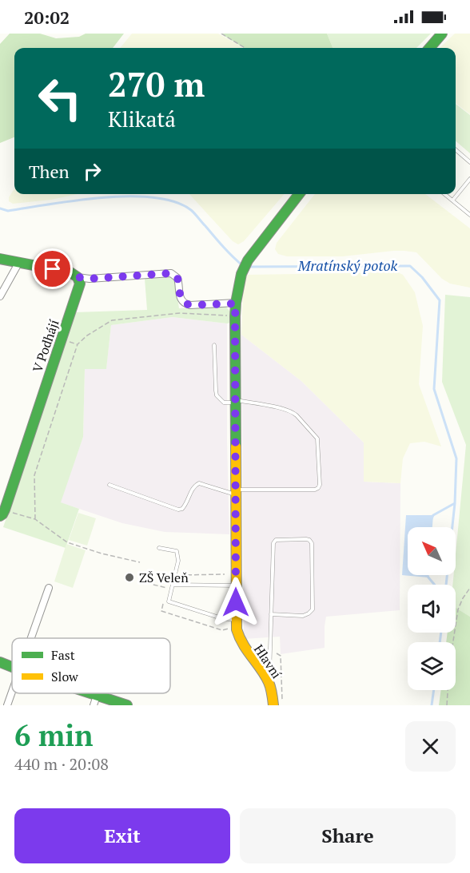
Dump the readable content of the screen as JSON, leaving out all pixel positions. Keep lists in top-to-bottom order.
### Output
{
  "streets": {
    "street": ["V Podhájí", "Hlavní"]
  },
  "water": ["Mratínský potok"],
  "places": ["ZŠ Veleň"],
  "legend": ["Fast", "Slow"],
  "north": "top left",
  "page": {
    "status": "20:02",
    "turn": ["270 m", "Klikatá"],
    "then": "Then",
    "heading": ["6 min", "440 m · 20:08"],
    "buttons": ["Exit", "Share"]
  }
}
